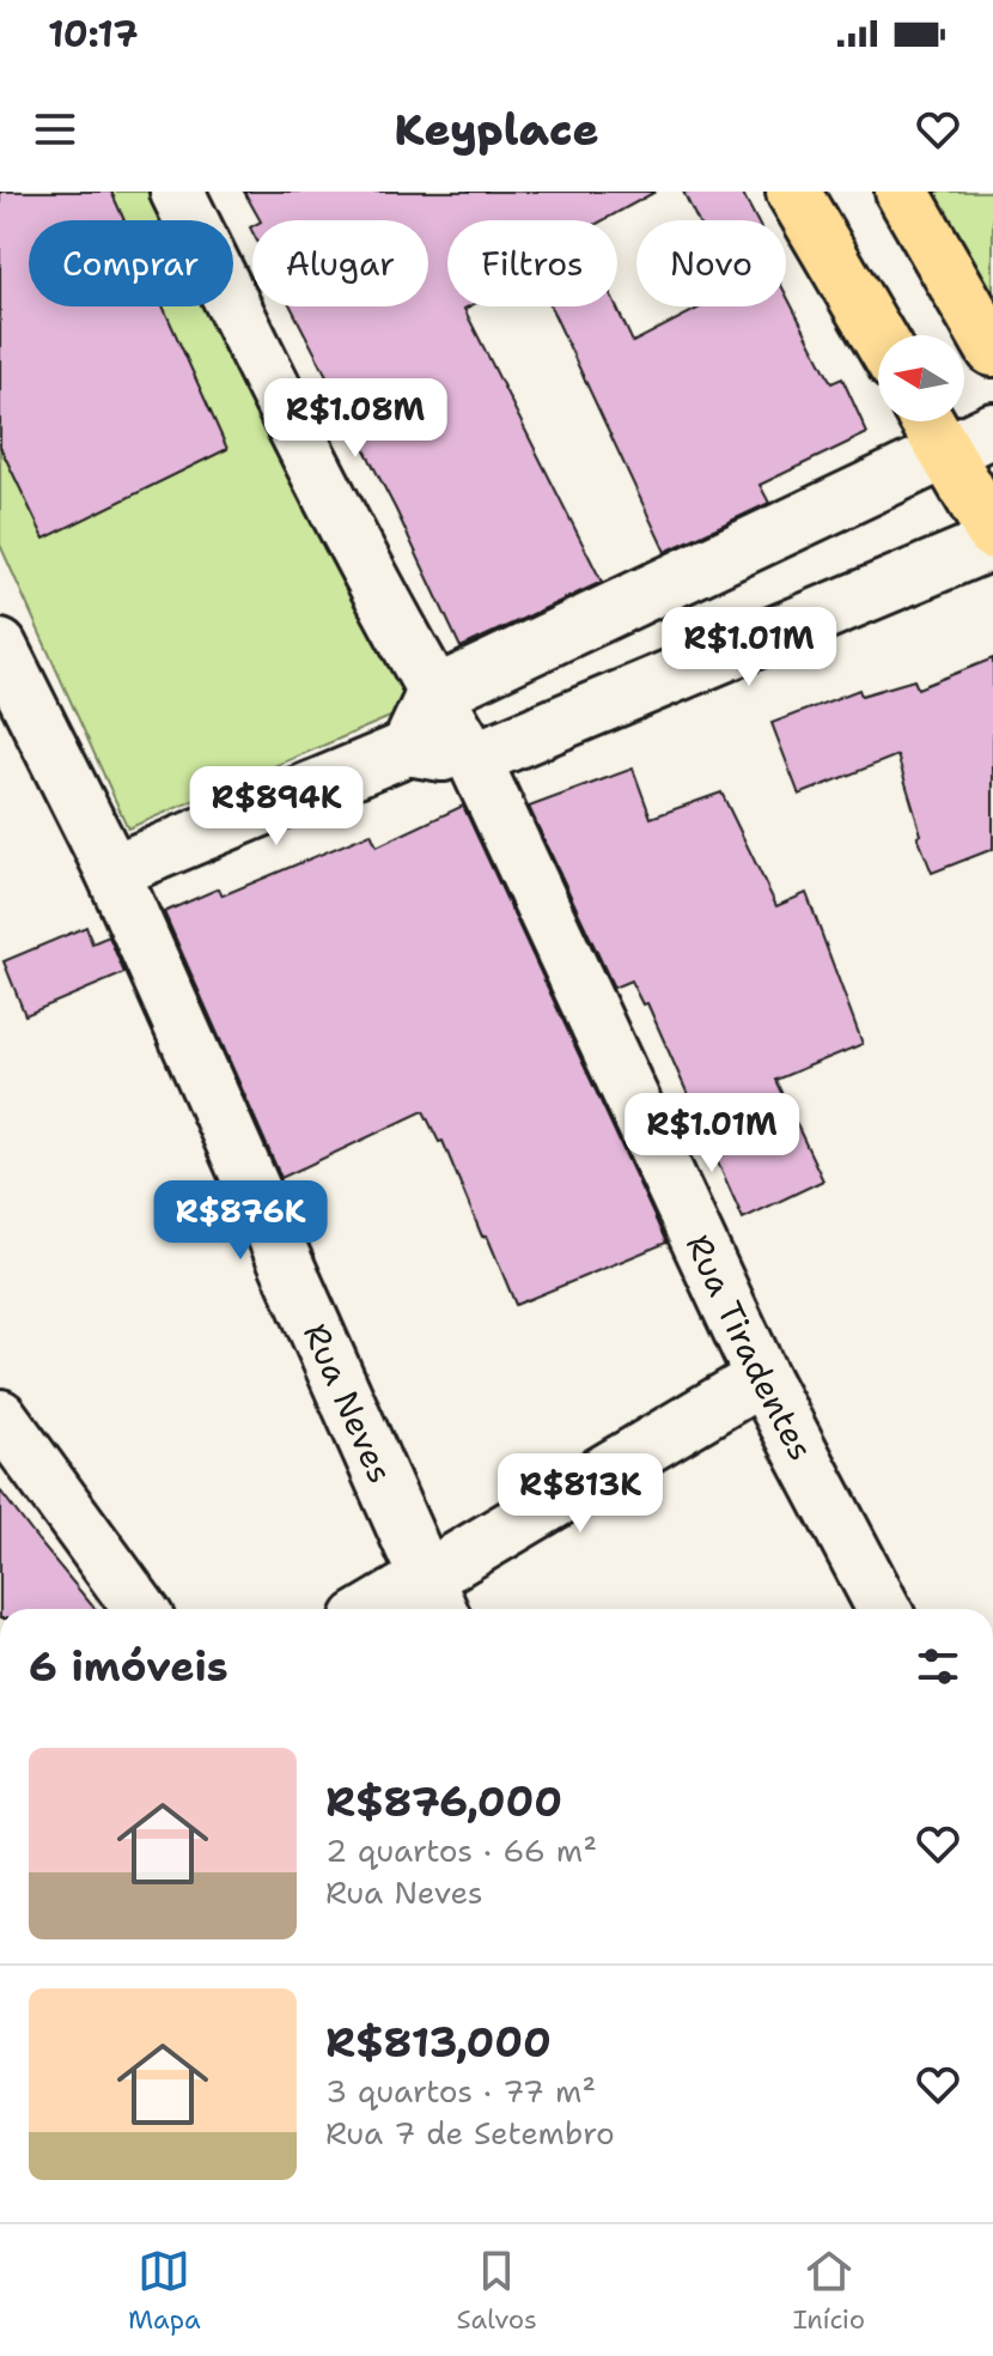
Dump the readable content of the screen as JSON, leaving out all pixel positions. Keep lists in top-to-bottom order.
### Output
{
  "streets": {
    "street": ["Rua Tiradentes", "Rua Neves"]
  },
  "north": "left",
  "page": {
    "status": "10:17",
    "header": "Keyplace",
    "chip": [
      "Comprar",
      "Alugar",
      "Filtros",
      "Novo"
    ],
    "price": [
      "R$1.08M",
      "R$1.01M",
      "R$894K",
      "R$1.01M",
      "R$876K",
      "R$813K"
    ],
    "heading": "6 imóveis",
    "list": [
      {
        "name": "R$876,000",
        "note": "2 quartos · 66 m² · Rua Neves"
      },
      {
        "name": "R$813,000",
        "note": "3 quartos · 77 m² · Rua 7 de Setembro"
      }
    ],
    "tabs": ["Mapa", "Salvos", "Início"]
  }
}
